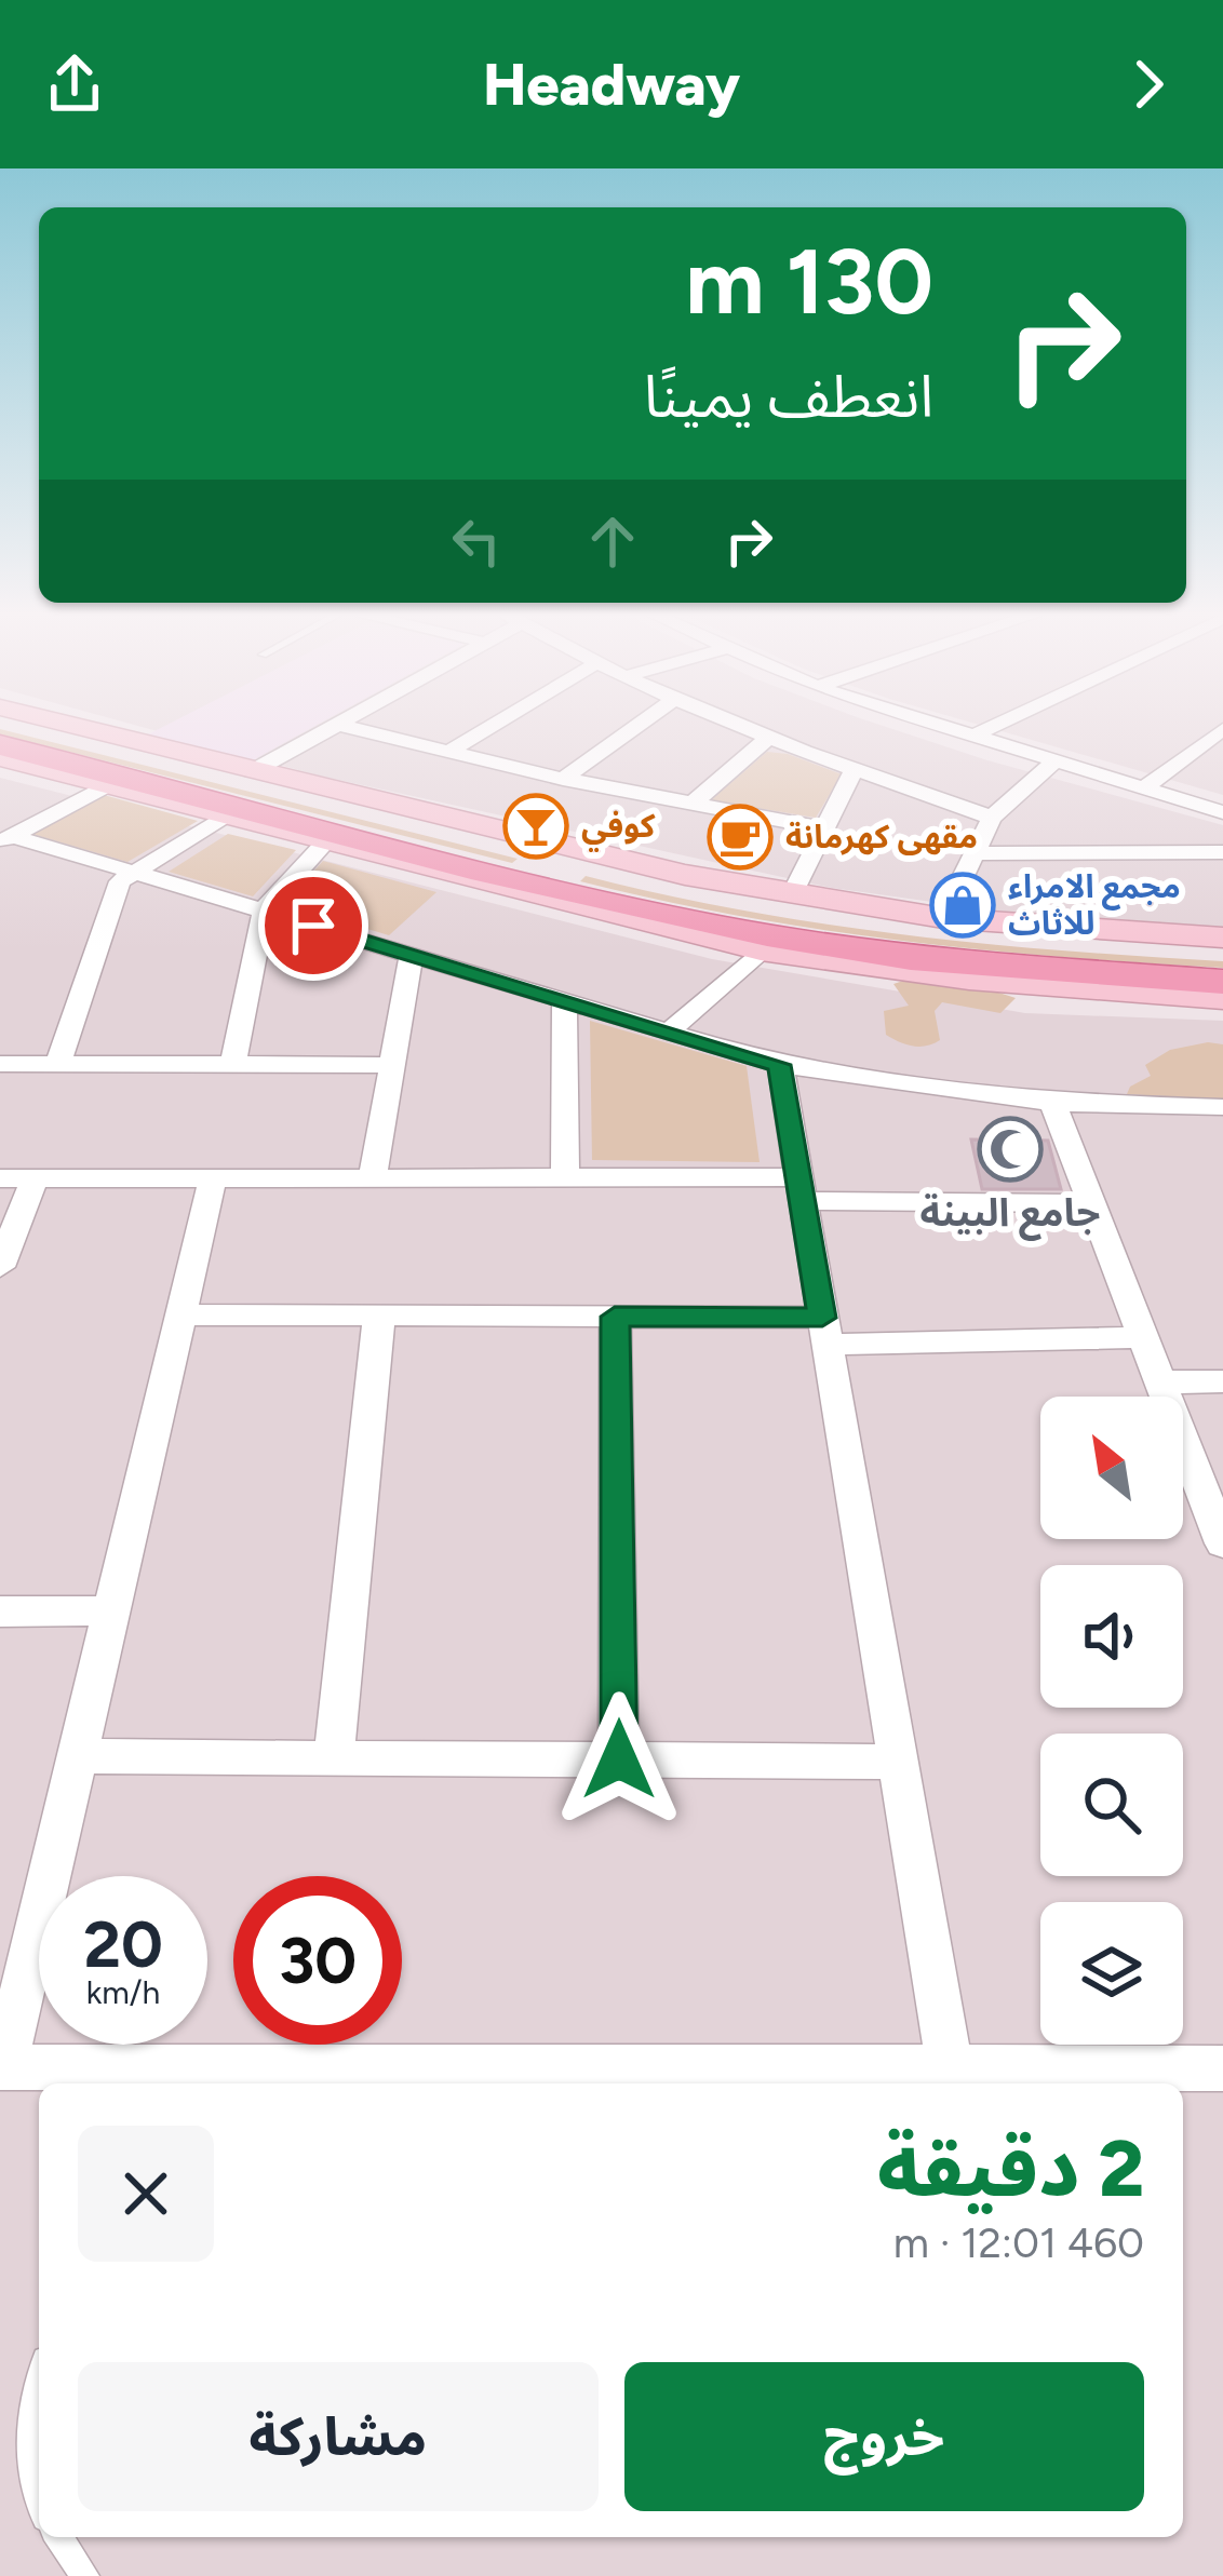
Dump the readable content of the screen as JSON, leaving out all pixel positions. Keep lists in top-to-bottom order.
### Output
{
  "places": {
    "bar": ["كوفي"],
    "cafe": ["مقهى كهرمانة"],
    "shop": ["مجمع الامراء للاثاث"],
    "mosque": ["جامع البينة"]
  },
  "north": "top left",
  "page": {
    "header": "Headway",
    "turn": ["130 m", "انعطف يمينًا"],
    "speed": "20 km/h",
    "limit": "30",
    "heading": ["2 دقيقة", "460 m · 12:01"],
    "buttons": ["خروج", "مشاركة"]
  }
}
